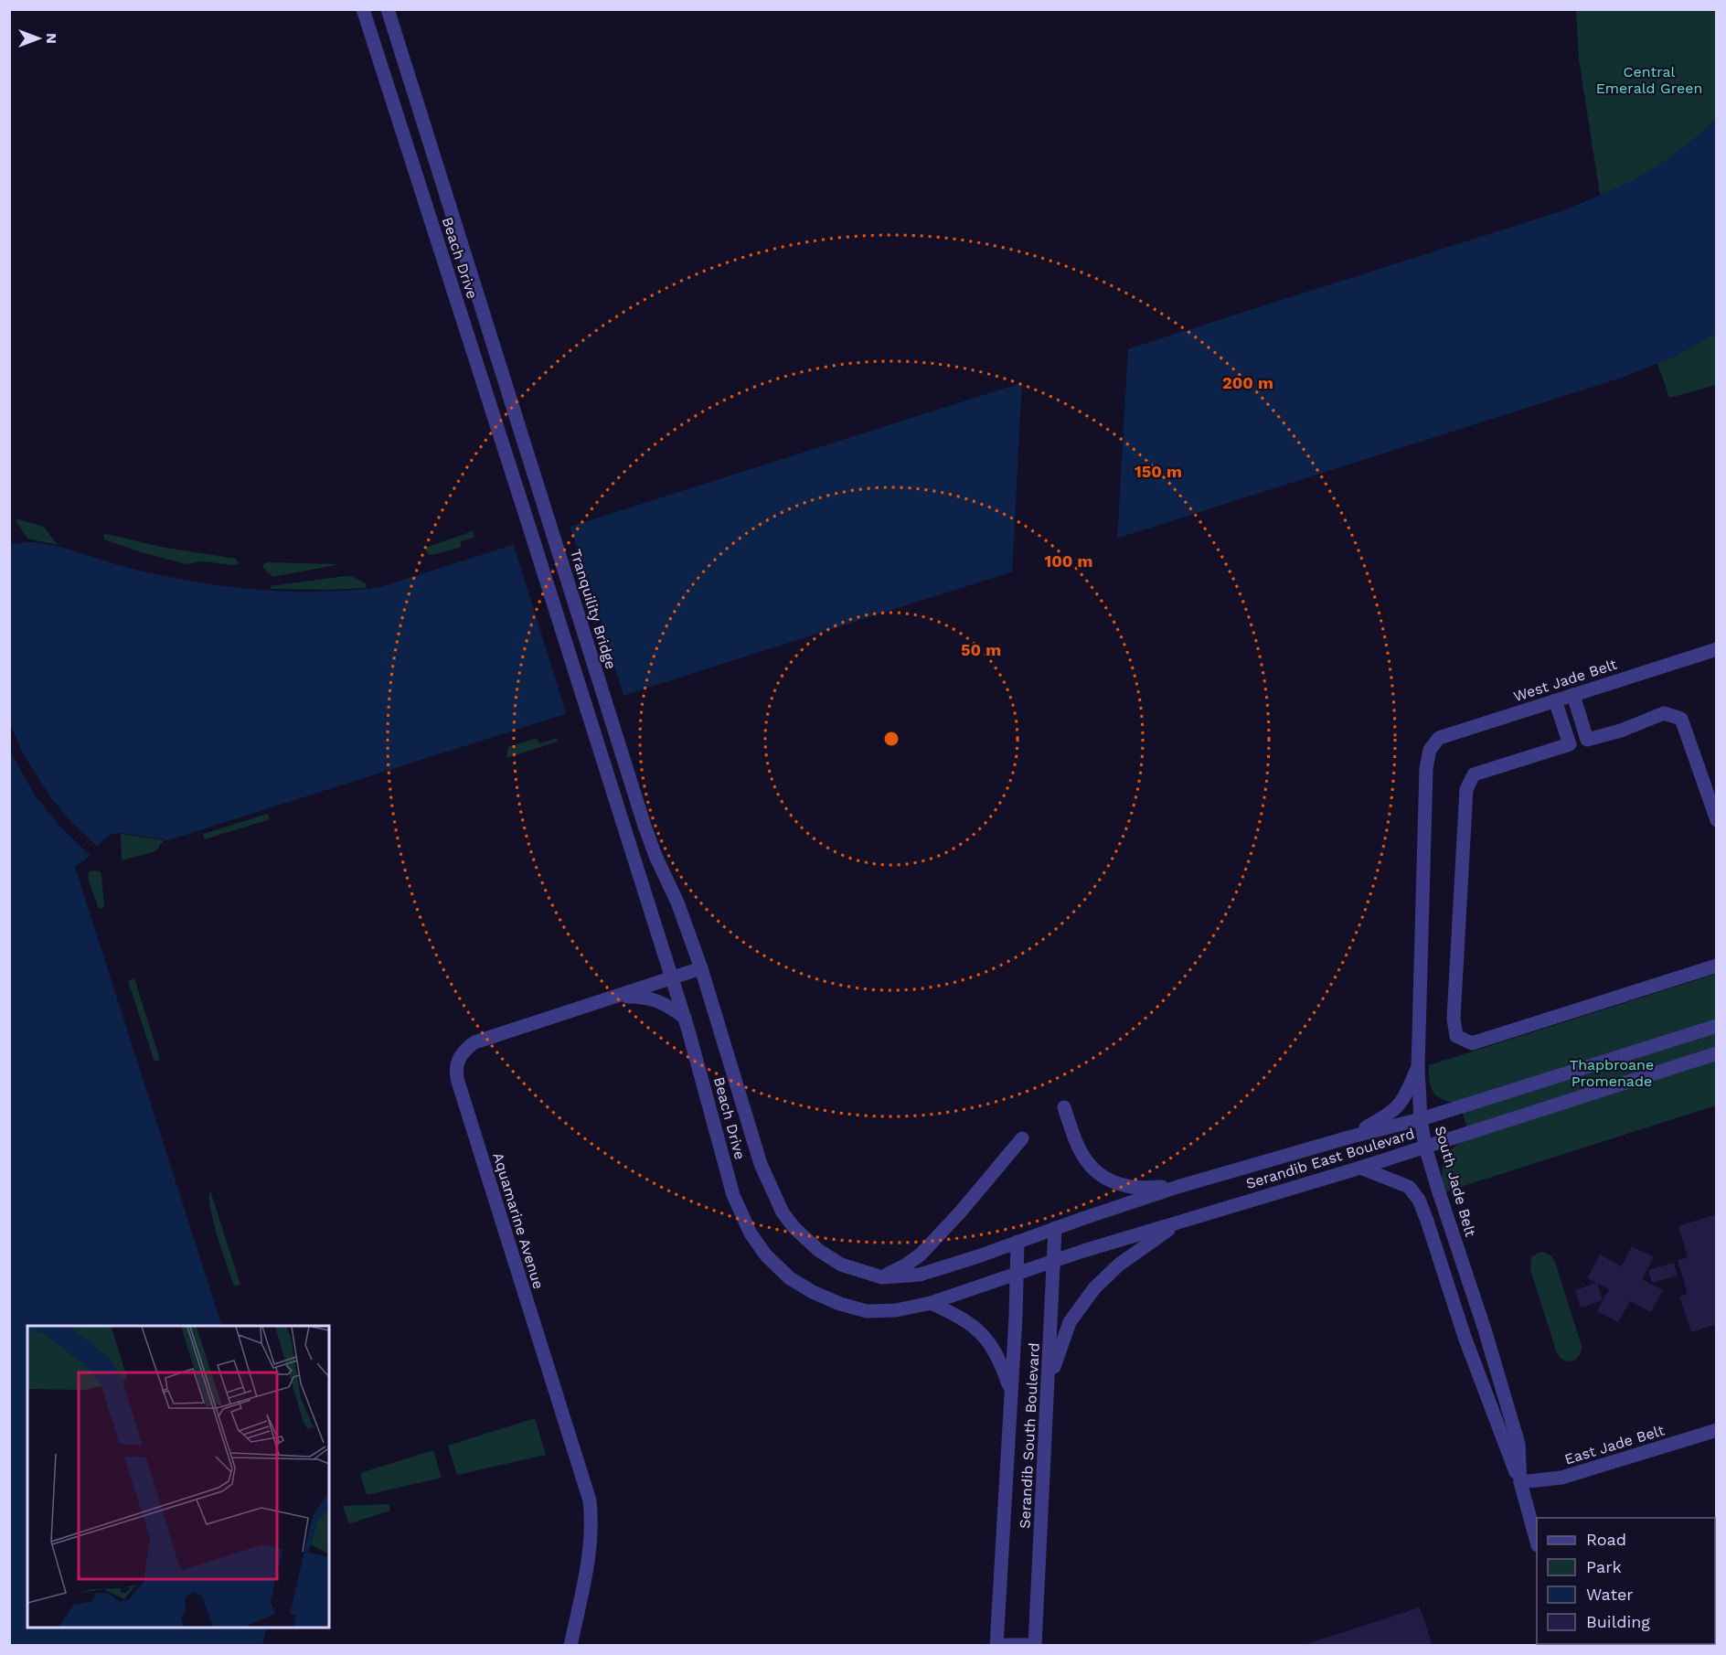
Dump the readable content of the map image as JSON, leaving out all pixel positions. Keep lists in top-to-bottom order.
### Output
{
  "streets": {
    "street": [
      "Beach Drive",
      "Tranquility Bridge",
      "West Jade Belt",
      "Serandib East Boulevard",
      "South Jade Belt",
      "Aquamarine Avenue",
      "Serandib South Boulevard",
      "East Jade Belt"
    ]
  },
  "crossings": [
    ["Beach Drive", "Tranquility Bridge"],
    ["Beach Drive", "Serandib East Boulevard"],
    ["Beach Drive", "Aquamarine Avenue"],
    ["Beach Drive", "Serandib South Boulevard"],
    ["West Jade Belt", "South Jade Belt"],
    ["Serandib East Boulevard", "South Jade Belt"],
    ["Serandib East Boulevard", "Serandib South Boulevard"],
    ["South Jade Belt", "East Jade Belt"]
  ],
  "parks": ["Central Emerald Green", "Thapbroane Promenade"],
  "legend": [
    "Road",
    "Park",
    "Water",
    "Building"
  ],
  "north": "right",
  "rings": [
    "200 m",
    "150 m",
    "100 m",
    "50 m"
  ]
}
